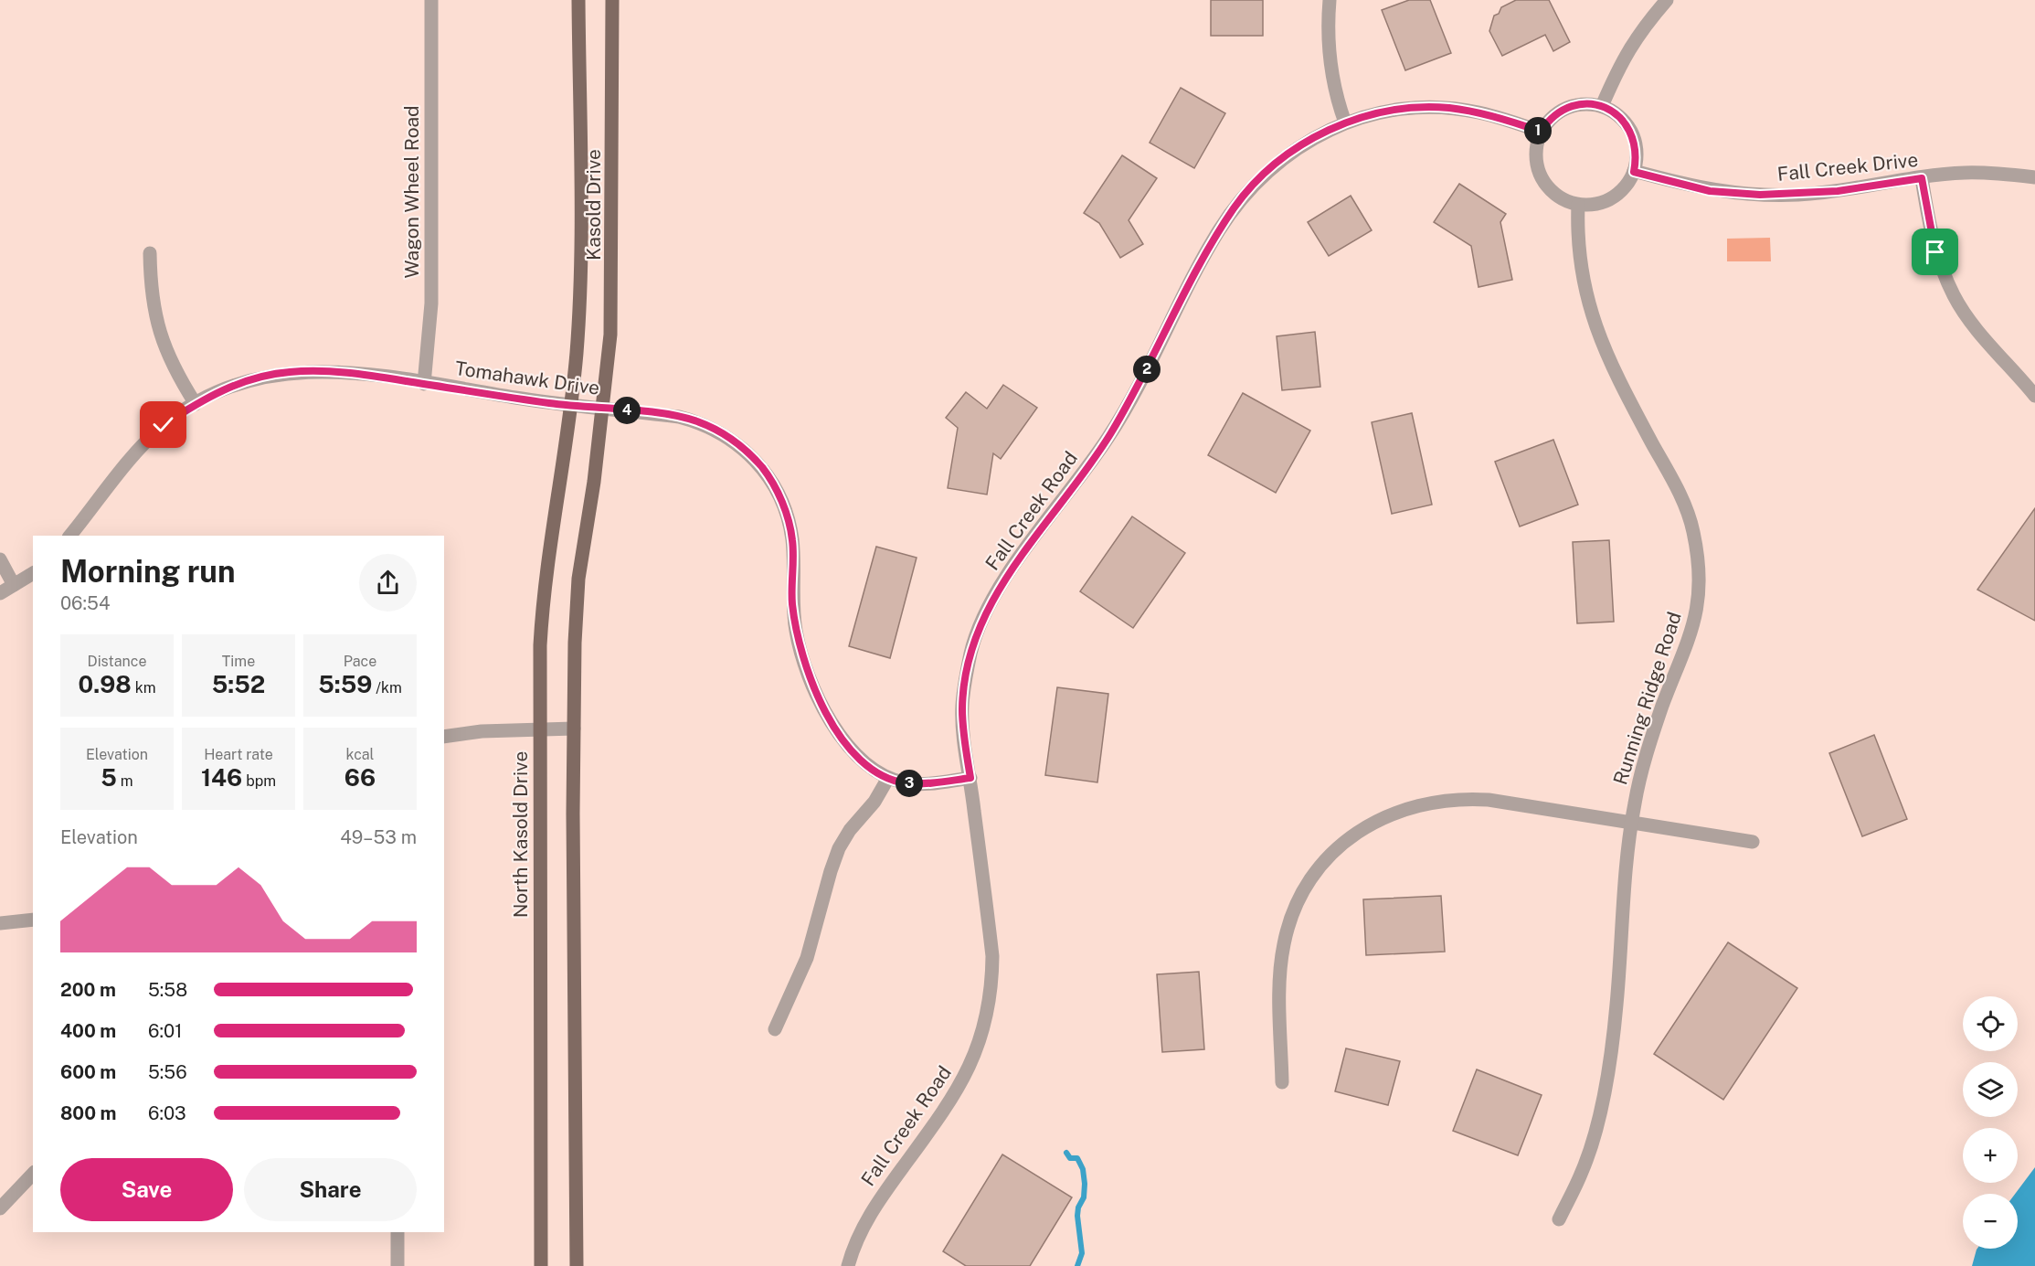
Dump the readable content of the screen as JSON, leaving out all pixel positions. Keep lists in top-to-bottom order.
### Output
{
  "streets": {
    "main road": ["Kasold Drive", "North Kasold Drive"],
    "street": [
      "Fall Creek Drive",
      "Wagon Wheel Road",
      "Tomahawk Drive",
      "Fall Creek Road",
      "Running Ridge Road"
    ]
  },
  "crossings": [
    ["Fall Creek Drive", "Fall Creek Road"],
    ["Fall Creek Drive", "Running Ridge Road"],
    ["Wagon Wheel Road", "Tomahawk Drive"],
    ["Kasold Drive", "Tomahawk Drive"],
    ["Kasold Drive", "North Kasold Drive"],
    ["Tomahawk Drive", "Fall Creek Road"],
    ["Tomahawk Drive", "North Kasold Drive"],
    ["Fall Creek Road", "Running Ridge Road"]
  ],
  "page": {
    "pins": [
      "1",
      "2",
      "4",
      "3"
    ],
    "heading": ["Morning run", "06:54"],
    "stats": [
      ["Distance", "0.98 km"],
      ["Time", "5:52"],
      ["Pace", "5:59 /km"],
      ["Elevation", "5 m"],
      ["Heart rate", "146 bpm"],
      ["kcal", "66"]
    ],
    "chart": ["Elevation", "49–53 m"],
    "list": [
      {
        "name": "200 m",
        "note": "5:58"
      },
      {
        "name": "400 m",
        "note": "6:01"
      },
      {
        "name": "600 m",
        "note": "5:56"
      },
      {
        "name": "800 m",
        "note": "6:03"
      }
    ],
    "map_buttons": ["+", "−"],
    "buttons": ["Save", "Share"]
  }
}
